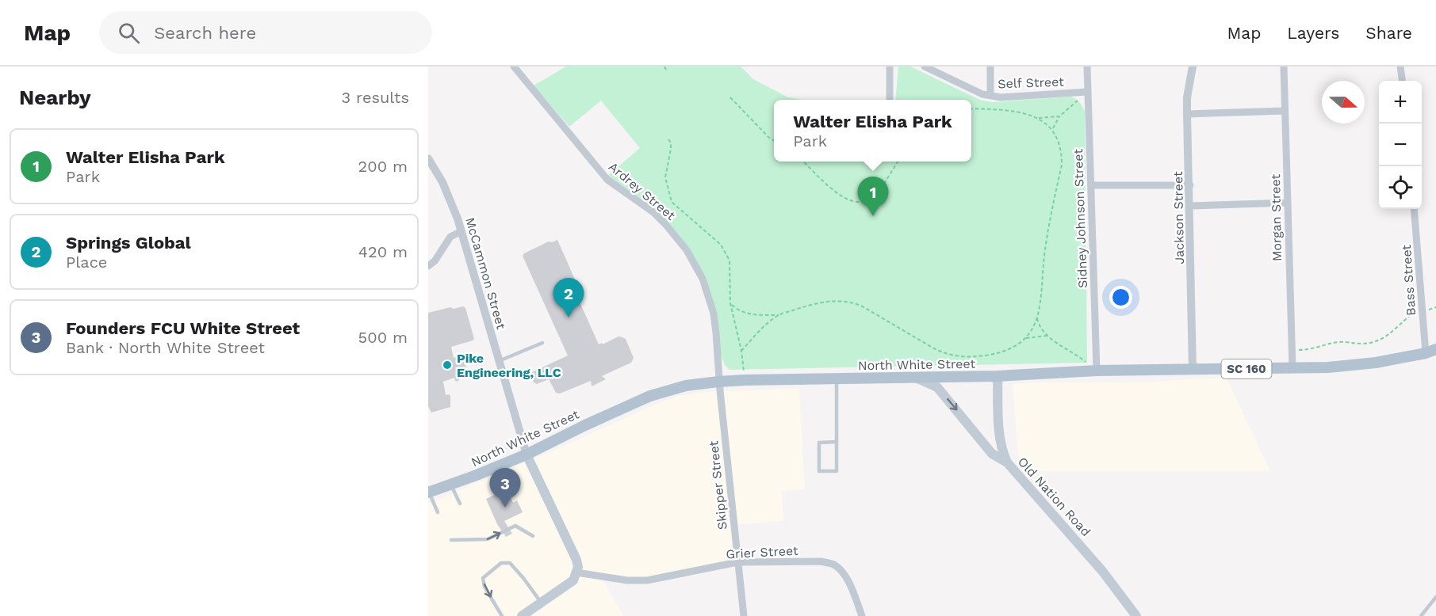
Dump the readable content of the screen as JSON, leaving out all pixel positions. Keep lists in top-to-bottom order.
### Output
{
  "streets": {
    "main road": ["North White Street", "SC 160", "Old Nation Road"],
    "street": [
      "Self Street",
      "Ardrey Street",
      "Jackson Street",
      "Morgan Street",
      "Sidney Johnson Street",
      "McCammon Street",
      "Bass Street",
      "Skipper Street",
      "Grier Street"
    ]
  },
  "crossings": [
    ["Self Street", "Sidney Johnson Street"],
    ["Ardrey Street", "North White Street"],
    ["Ardrey Street", "Skipper Street"],
    ["Jackson Street", "North White Street"],
    ["Morgan Street", "North White Street"],
    ["Sidney Johnson Street", "North White Street"],
    ["McCammon Street", "North White Street"],
    ["Bass Street", "North White Street"],
    ["North White Street", "Skipper Street"],
    ["North White Street", "Old Nation Road"],
    ["Skipper Street", "Grier Street"]
  ],
  "places": ["Pike Engineering, LLC"],
  "north": "right",
  "page": {
    "header": "Map",
    "search": "Search here",
    "nav": ["Map", "Layers", "Share"],
    "heading": ["Nearby", "3 results"],
    "map_buttons": ["+", "−"],
    "popup": ["Walter Elisha Park", "Park"],
    "list": [
      {
        "mark": "1",
        "name": "Walter Elisha Park",
        "note": "Park",
        "value": "200 m"
      },
      {
        "mark": "2",
        "name": "Springs Global",
        "note": "Place",
        "value": "420 m"
      },
      {
        "mark": "3",
        "name": "Founders FCU White Street",
        "note": "Bank · North White Street",
        "value": "500 m"
      }
    ],
    "pins": ["1", "2", "3"]
  }
}
